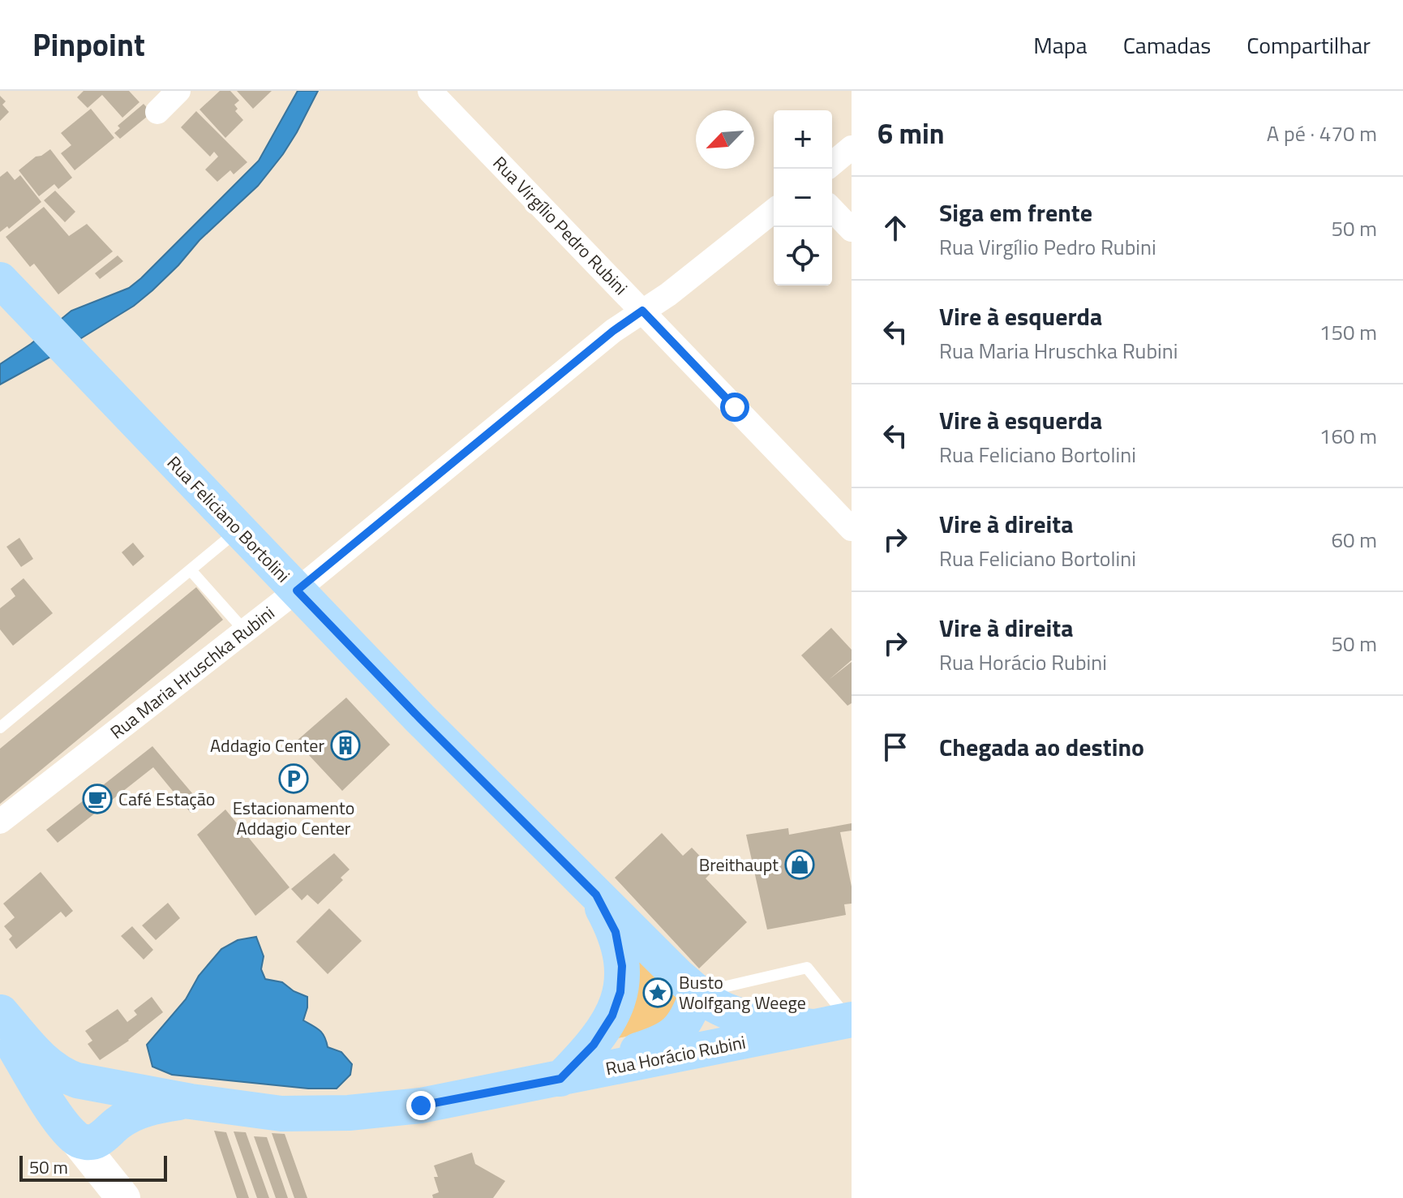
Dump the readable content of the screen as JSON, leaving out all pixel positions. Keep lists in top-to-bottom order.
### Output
{
  "streets": {
    "main road": ["Rua Feliciano Bortolini", "Rua Horácio Rubini"],
    "street": ["Rua Virgílio Pedro Rubini", "Rua Maria Hruschka Rubini"]
  },
  "crossings": [
    ["Rua Virgílio Pedro Rubini", "Rua Maria Hruschka Rubini"],
    ["Rua Feliciano Bortolini", "Rua Maria Hruschka Rubini"],
    ["Rua Feliciano Bortolini", "Rua Horácio Rubini"]
  ],
  "places": {
    "building": ["Addagio Center"],
    "parking": ["Estacionamento Addagio Center"],
    "cafe": ["Café Estação"],
    "shop": ["Breithaupt"],
    "place": ["Busto Wolfgang Weege"]
  },
  "scale_bar": "50 m",
  "north": "bottom left",
  "page": {
    "header": "Pinpoint",
    "nav": ["Mapa", "Camadas", "Compartilhar"],
    "heading": ["6 min", "A pé · 470 m"],
    "map_buttons": ["+", "−"],
    "list": [
      ["Siga em frente", "Rua Virgílio Pedro Rubini", "50 m"],
      ["Vire à esquerda", "Rua Maria Hruschka Rubini", "150 m"],
      ["Vire à esquerda", "Rua Feliciano Bortolini", "160 m"],
      ["Vire à direita", "Rua Feliciano Bortolini", "60 m"],
      ["Vire à direita", "Rua Horácio Rubini", "50 m"],
      "Chegada ao destino"
    ],
    "scale": "50 m"
  }
}
